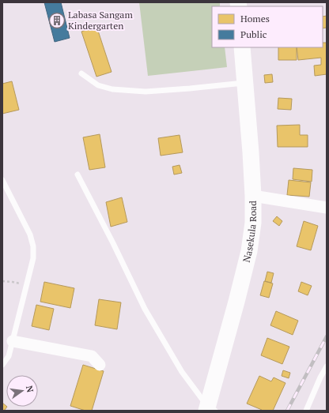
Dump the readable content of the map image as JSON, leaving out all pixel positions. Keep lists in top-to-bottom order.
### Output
{
  "streets": {
    "main road": ["Nasekula Road"]
  },
  "places": {
    "building": ["Labasa Sangam Kindergarten"]
  },
  "legend": ["Homes", "Public"],
  "north": "right"
}
